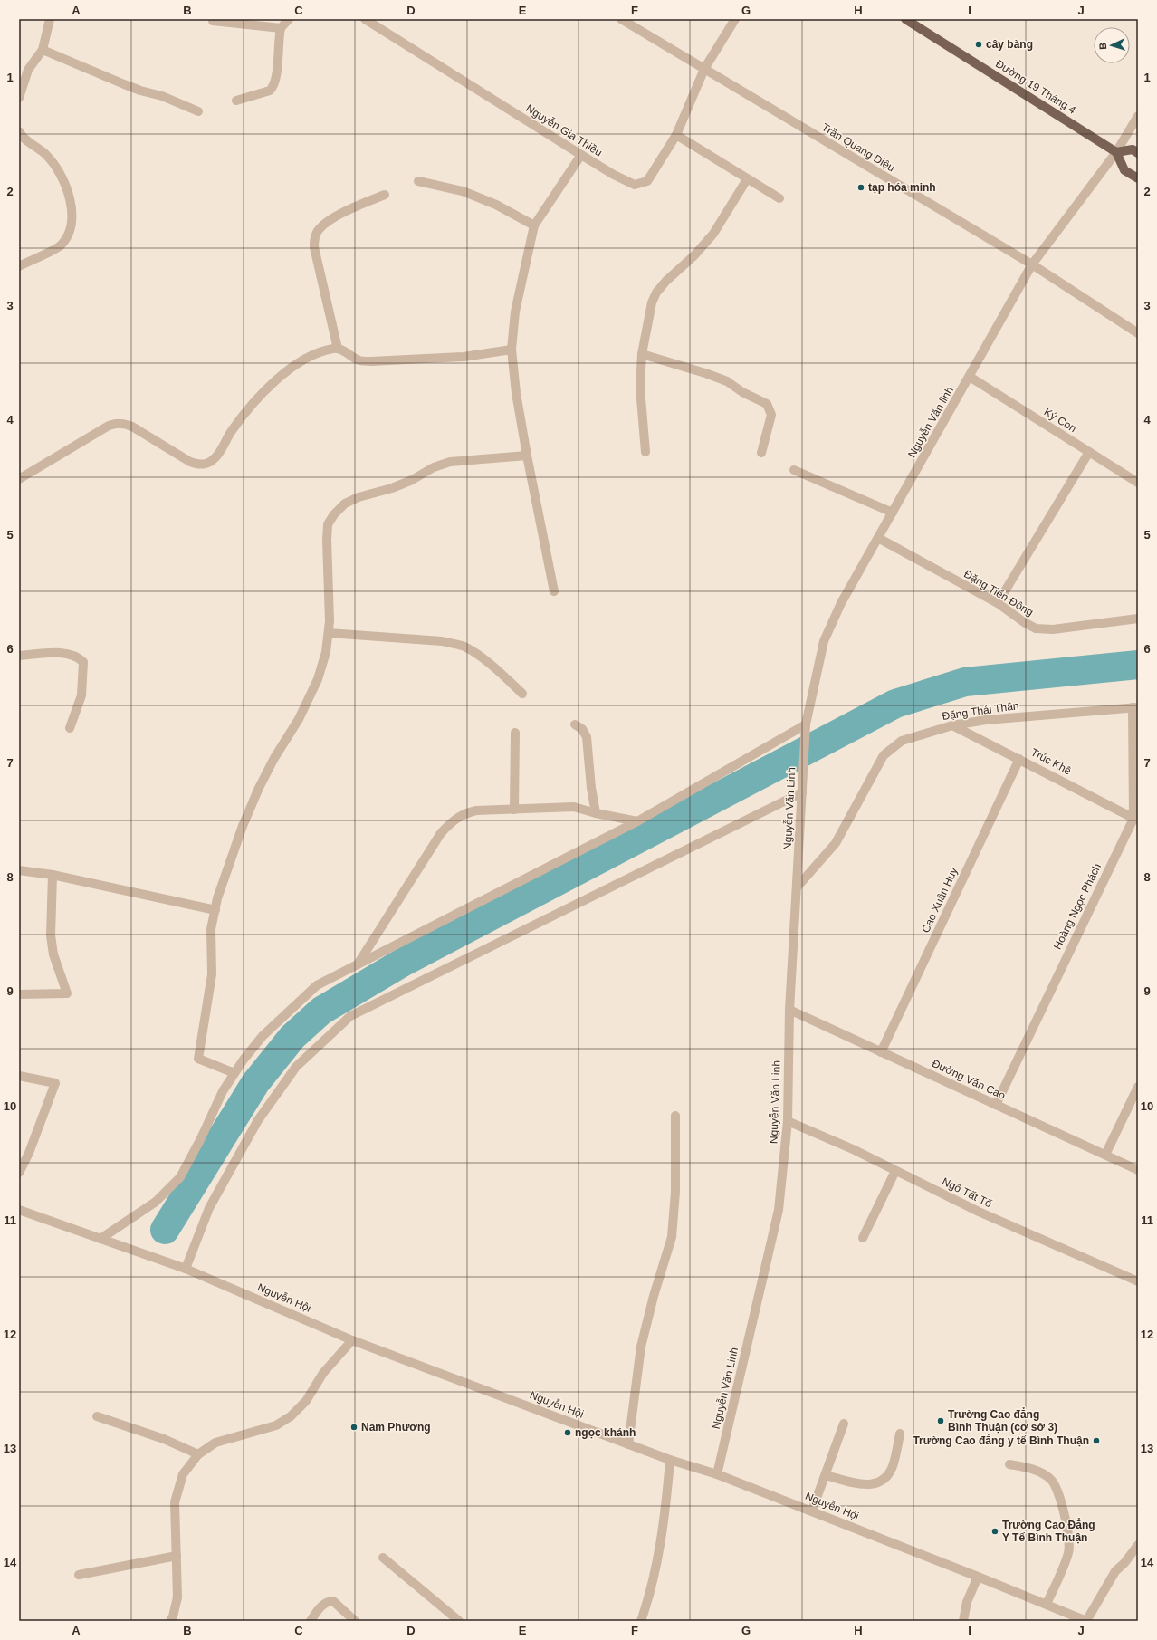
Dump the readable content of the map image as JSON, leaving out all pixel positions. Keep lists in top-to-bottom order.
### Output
{
  "streets": {
    "main road": ["Đường 19 Tháng 4"],
    "street": [
      "Nguyễn Gia Thiều",
      "Trần Quang Diệu",
      "Ký Con",
      "Nguyễn Văn linh",
      "Đặng Tiến Đông",
      "Đặng Thái Thân",
      "Trúc Khê",
      "Nguyễn Văn Linh",
      "Cao Xuân Huy",
      "Hoàng Ngọc Phách",
      "Đường Văn Cao",
      "Ngô Tất Tố",
      "Nguyễn Hội"
    ]
  },
  "crossings": [
    ["Đường 19 Tháng 4", "Nguyễn Văn linh"],
    ["Nguyễn Gia Thiều", "Trần Quang Diệu"],
    ["Trần Quang Diệu", "Nguyễn Văn linh"],
    ["Ký Con", "Nguyễn Văn linh"],
    ["Nguyễn Văn linh", "Đặng Tiến Đông"],
    ["Nguyễn Văn linh", "Nguyễn Văn Linh"],
    ["Đặng Thái Thân", "Trúc Khê"],
    ["Đặng Thái Thân", "Nguyễn Văn Linh"],
    ["Đặng Thái Thân", "Hoàng Ngọc Phách"],
    ["Trúc Khê", "Cao Xuân Huy"],
    ["Trúc Khê", "Hoàng Ngọc Phách"],
    ["Nguyễn Văn Linh", "Đường Văn Cao"],
    ["Nguyễn Văn Linh", "Ngô Tất Tố"],
    ["Nguyễn Văn Linh", "Nguyễn Hội"],
    ["Cao Xuân Huy", "Đường Văn Cao"],
    ["Hoàng Ngọc Phách", "Đường Văn Cao"]
  ],
  "places": [
    "cây bàng",
    "tạp hóa minh",
    "Trường Cao đẳng Bình Thuận (cơ sở 3)",
    "Nam Phương",
    "ngọc khánh",
    "Trường Cao đẳng y tế Bình Thuận",
    "Trường Cao Đẳng Y Tế Bình Thuận"
  ],
  "north": "left",
  "grid": {
    "columns": [
      "A",
      "B",
      "C",
      "D",
      "E",
      "F",
      "G",
      "H",
      "I",
      "J"
    ],
    "rows": [
      "1",
      "2",
      "3",
      "4",
      "5",
      "6",
      "7",
      "8",
      "9",
      "10",
      "11",
      "12",
      "13",
      "14"
    ]
  }
}
